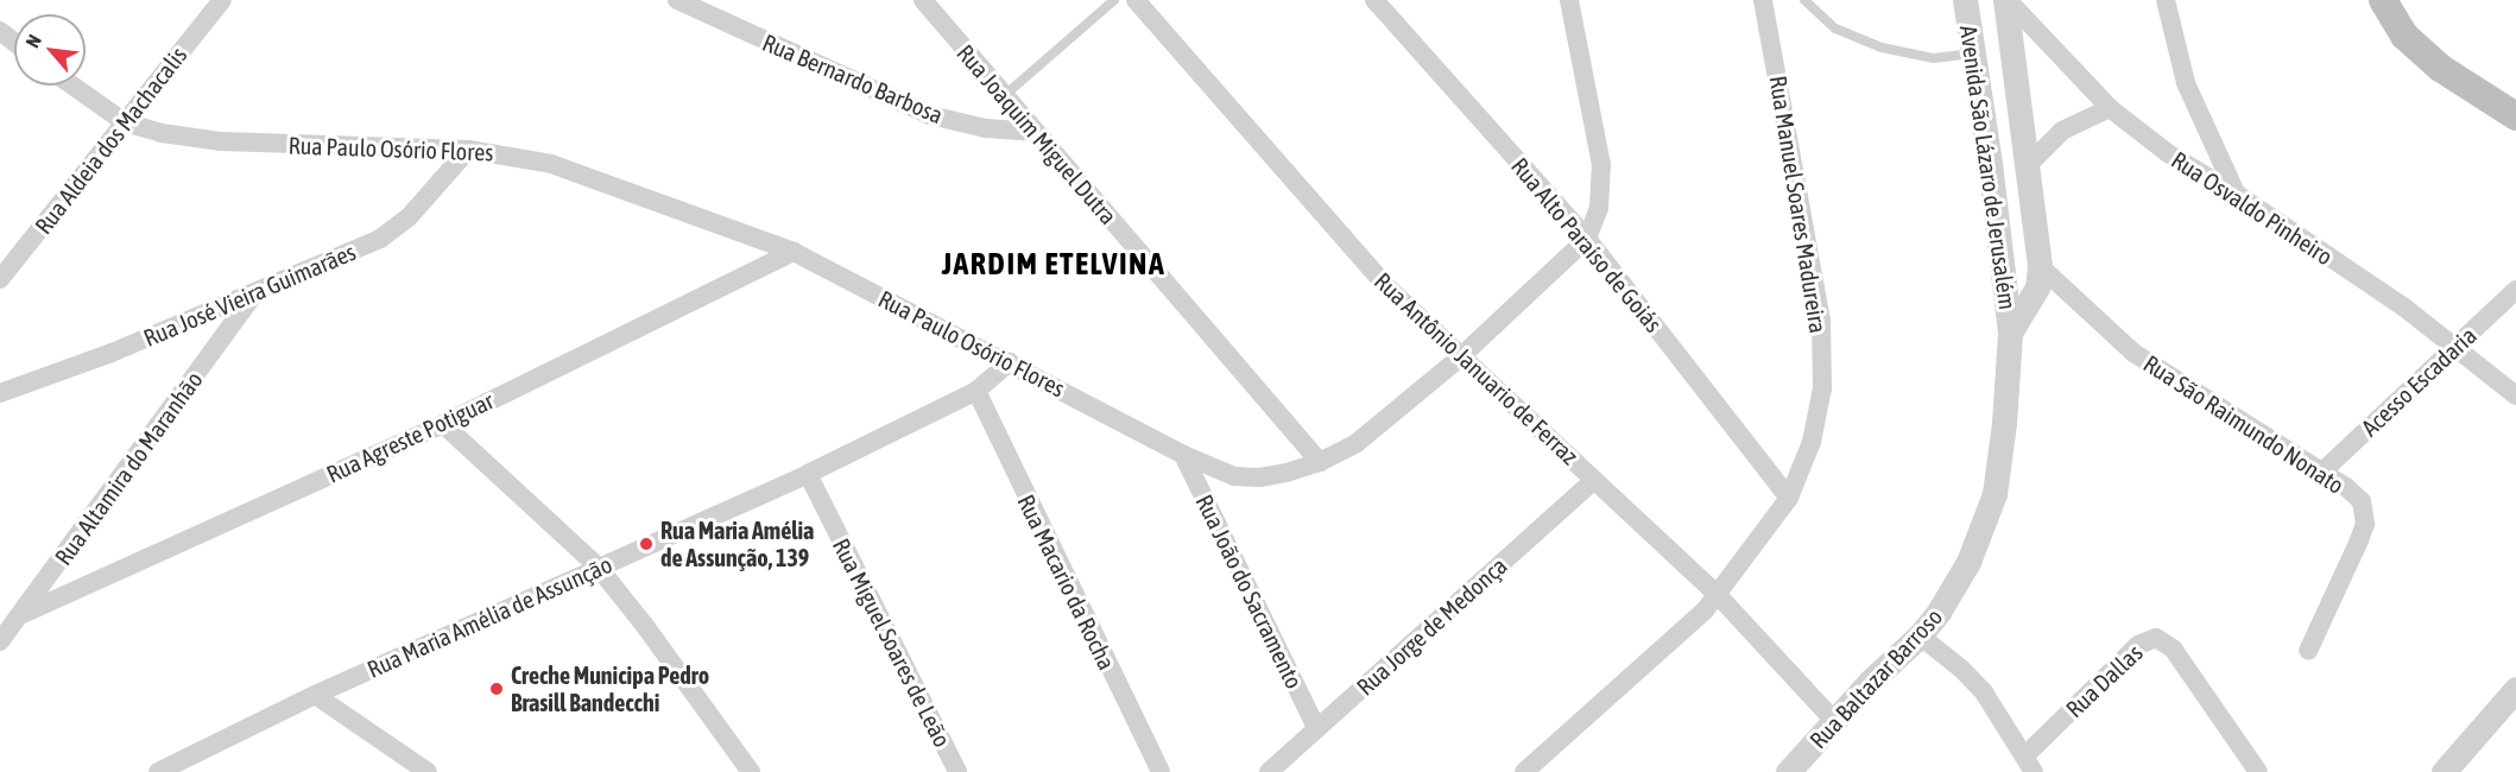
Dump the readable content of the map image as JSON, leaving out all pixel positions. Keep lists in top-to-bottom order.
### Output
{
  "streets": {
    "street": [
      "Rua Bernardo Barbosa",
      "Rua Joaquim Miguel Dutra",
      "Rua Aldeia dos Machacalis",
      "Rua Paulo Osório Flores",
      "Avenida São Lázaro de Jerusalém",
      "Rua Manuel Soares Madureira",
      "Rua Osvaldo Pinheiro",
      "Rua Alto Paraíso de Goiás",
      "Rua José Vieira Guimarães",
      "Rua Antônio Januario de Ferraz",
      "Acesso Escadaria",
      "Rua São Raimundo Nonato",
      "Rua Agreste Potiguar",
      "Rua Altamira do Maranhão",
      "Rua Macario da Rocha",
      "Rua João do Sacramento",
      "Rua Maria Amélia de Assunção",
      "Rua Jorge de Medonça",
      "Rua Miguel Soares de Leão",
      "Rua Baltazar Barroso",
      "Rua Dallas"
    ]
  },
  "crossings": [
    ["Rua Bernardo Barbosa", "Rua Joaquim Miguel Dutra"],
    ["Rua Joaquim Miguel Dutra", "Rua Paulo Osório Flores"],
    ["Rua Aldeia dos Machacalis", "Rua Paulo Osório Flores"],
    ["Rua Paulo Osório Flores", "Rua Alto Paraíso de Goiás"],
    ["Rua Paulo Osório Flores", "Rua José Vieira Guimarães"],
    ["Rua Paulo Osório Flores", "Rua Antônio Januario de Ferraz"],
    ["Rua Paulo Osório Flores", "Rua Agreste Potiguar"],
    ["Rua Paulo Osório Flores", "Rua João do Sacramento"],
    ["Rua Paulo Osório Flores", "Rua Maria Amélia de Assunção"],
    ["Avenida São Lázaro de Jerusalém", "Rua Osvaldo Pinheiro"],
    ["Avenida São Lázaro de Jerusalém", "Rua São Raimundo Nonato"],
    ["Avenida São Lázaro de Jerusalém", "Rua Baltazar Barroso"],
    ["Rua Manuel Soares Madureira", "Rua Alto Paraíso de Goiás"],
    ["Rua Manuel Soares Madureira", "Rua Antônio Januario de Ferraz"],
    ["Rua Osvaldo Pinheiro", "Acesso Escadaria"],
    ["Rua José Vieira Guimarães", "Rua Altamira do Maranhão"],
    ["Rua Antônio Januario de Ferraz", "Rua Jorge de Medonça"],
    ["Rua Antônio Januario de Ferraz", "Rua Baltazar Barroso"],
    ["Acesso Escadaria", "Rua São Raimundo Nonato"],
    ["Rua Agreste Potiguar", "Rua Altamira do Maranhão"],
    ["Rua Macario da Rocha", "Rua Maria Amélia de Assunção"],
    ["Rua João do Sacramento", "Rua Jorge de Medonça"],
    ["Rua Maria Amélia de Assunção", "Rua Miguel Soares de Leão"]
  ],
  "districts": ["JARDIM ETELVINA"],
  "places": ["Rua Maria Amélia de Assunção, 139", "Creche Municipa Pedro Brasill Bandecchi"],
  "north": "top left"
}
